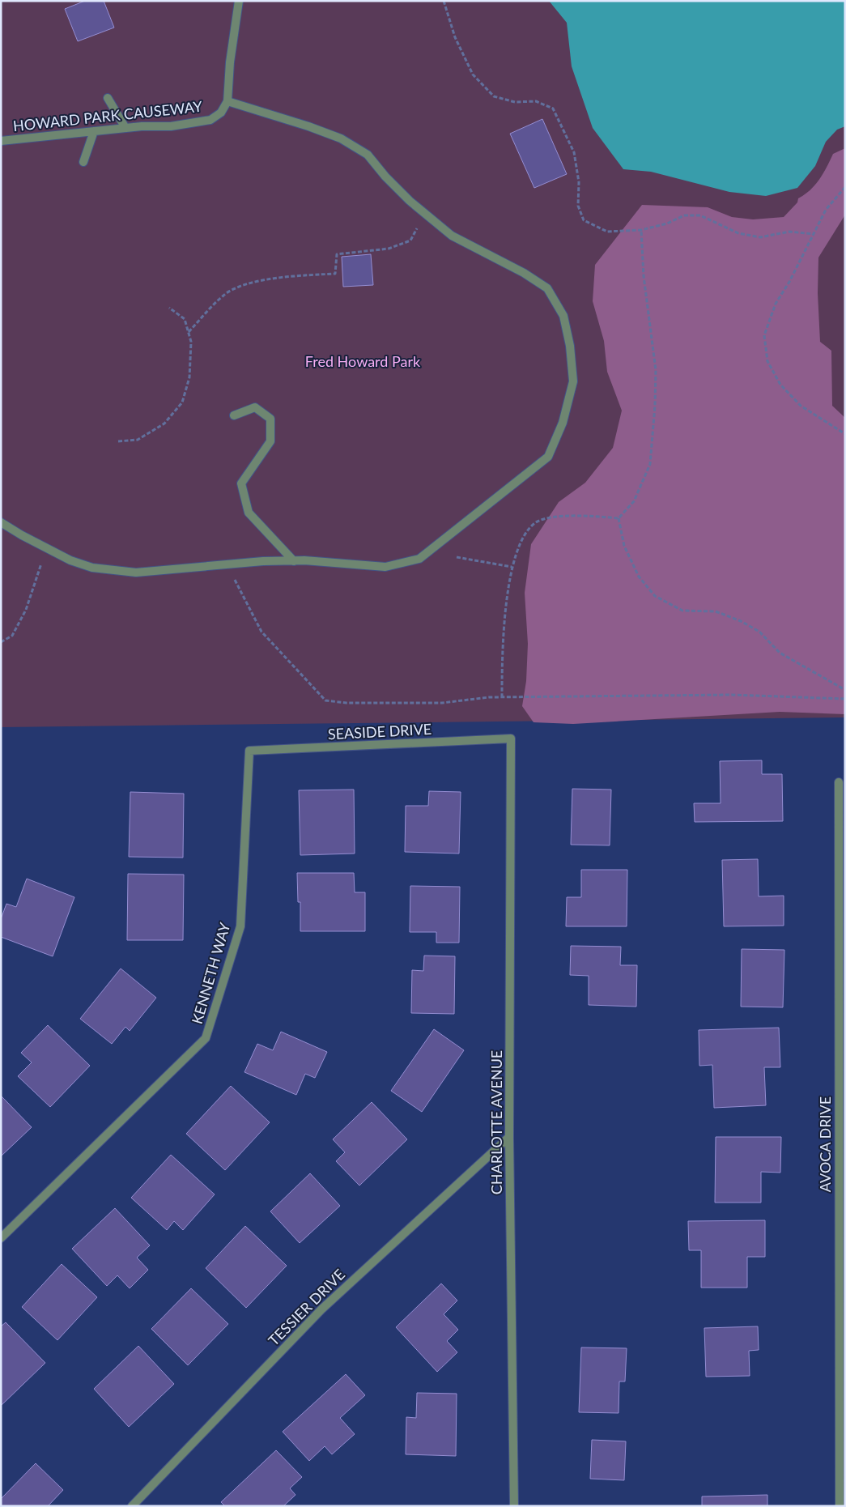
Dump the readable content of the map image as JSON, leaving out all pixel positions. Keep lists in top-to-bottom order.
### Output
{
  "streets": {
    "street": [
      "HOWARD PARK CAUSEWAY",
      "SEASIDE DRIVE",
      "KENNETH WAY",
      "CHARLOTTE AVENUE",
      "AVOCA DRIVE",
      "TESSIER DRIVE"
    ]
  },
  "crossings": [
    ["SEASIDE DRIVE", "KENNETH WAY"],
    ["SEASIDE DRIVE", "CHARLOTTE AVENUE"],
    ["CHARLOTTE AVENUE", "TESSIER DRIVE"]
  ],
  "parks": ["Fred Howard Park"]
}
